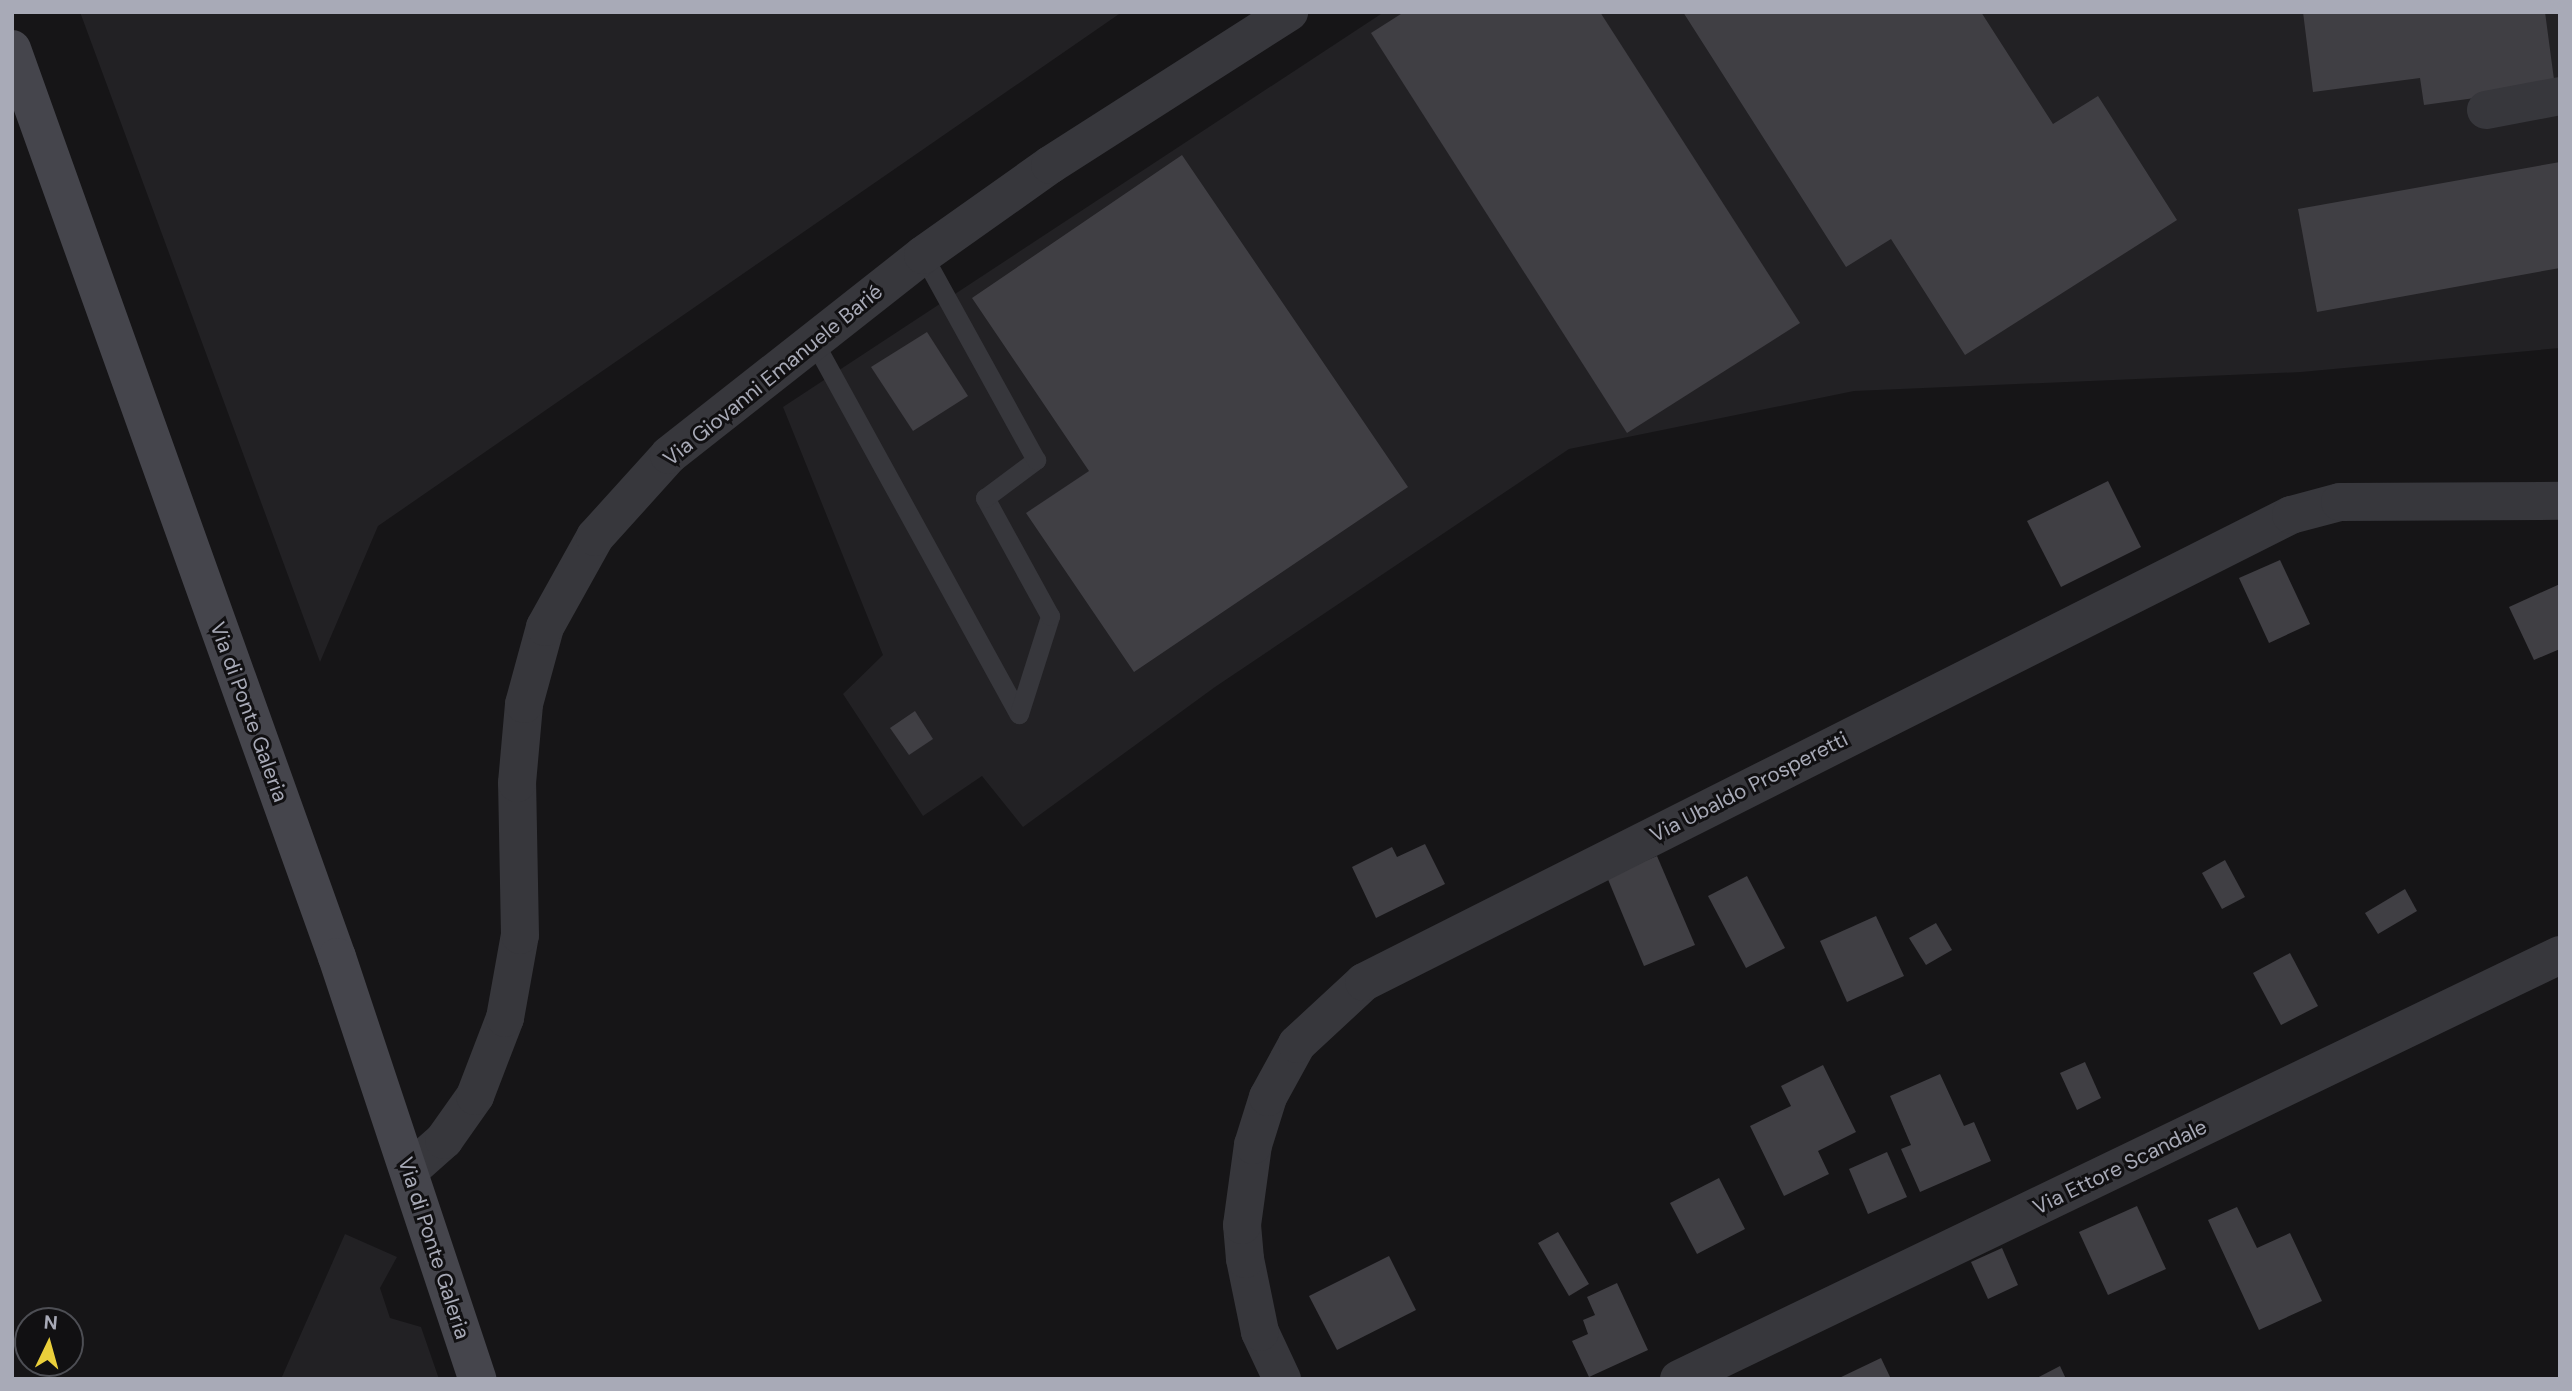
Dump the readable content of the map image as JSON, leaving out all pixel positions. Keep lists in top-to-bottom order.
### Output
{
  "streets": {
    "main road": ["Via di Ponte Galeria"],
    "street": ["Via Giovanni Emanuele Barié", "Via Ubaldo Prosperetti", "Via Ettore Scandale"]
  },
  "crossings": [
    ["Via Giovanni Emanuele Barié", "Via di Ponte Galeria"]
  ],
  "north": "top"
}
